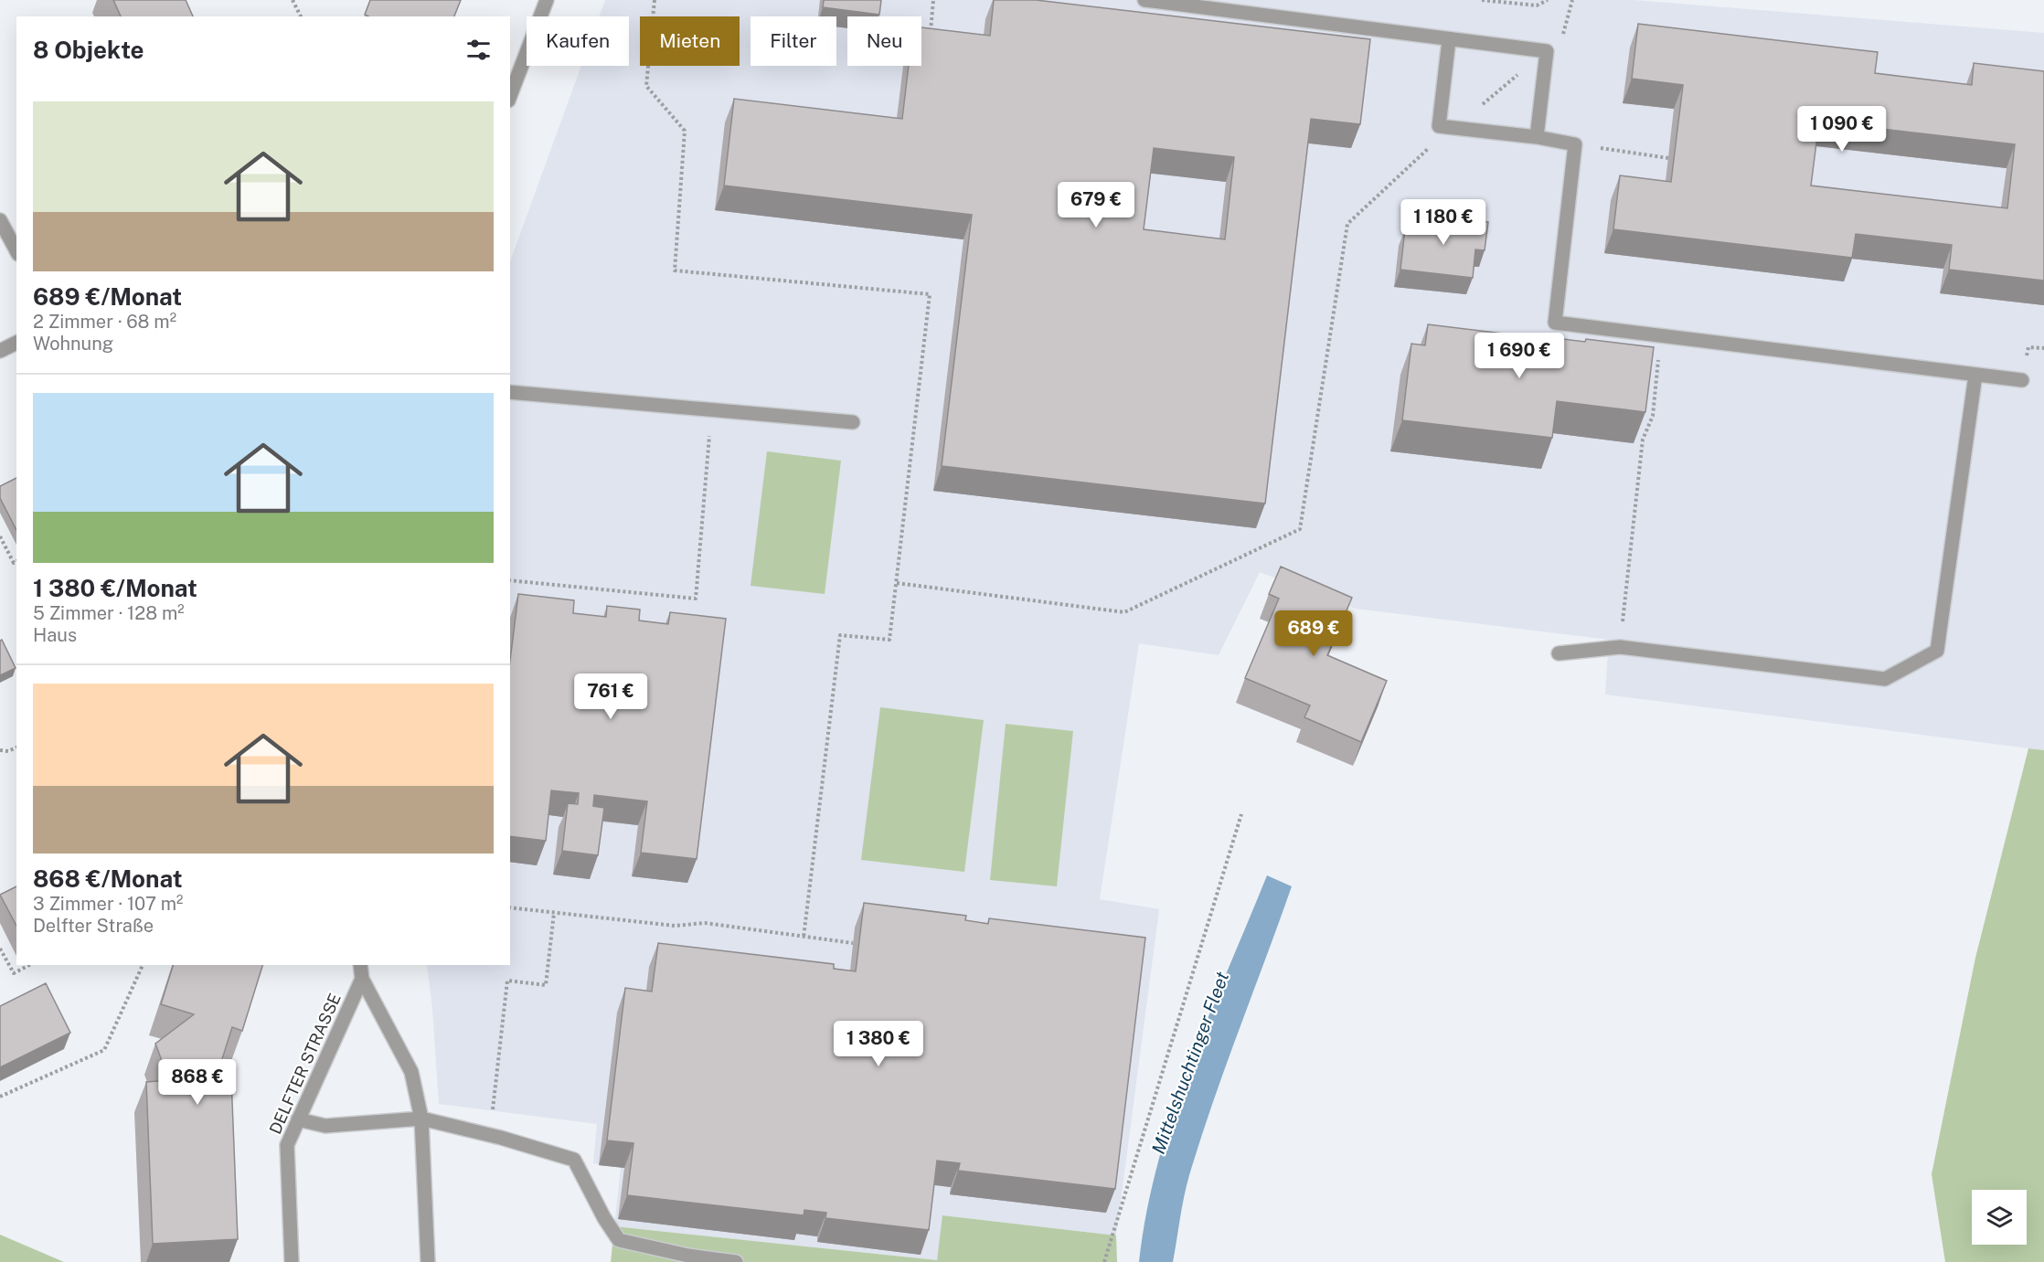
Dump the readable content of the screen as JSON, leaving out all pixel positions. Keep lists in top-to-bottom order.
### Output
{
  "streets": {
    "street": ["DELFTER STRASSE"]
  },
  "water": ["Mittelshuchtinger Fleet"],
  "page": {
    "chip": [
      "Kaufen",
      "Mieten",
      "Filter",
      "Neu"
    ],
    "heading": "8 Objekte",
    "list": [
      {
        "name": "689 €/Monat",
        "note": "2 Zimmer · 68 m² · Wohnung"
      },
      {
        "name": "1 380 €/Monat",
        "note": "5 Zimmer · 128 m² · Haus"
      },
      {
        "name": "868 €/Monat",
        "note": "3 Zimmer · 107 m² · Delfter Straße"
      }
    ],
    "price": [
      "1 090 €",
      "679 €",
      "1 180 €",
      "1 690 €",
      "689 €",
      "761 €",
      "1 380 €",
      "868 €"
    ]
  }
}
